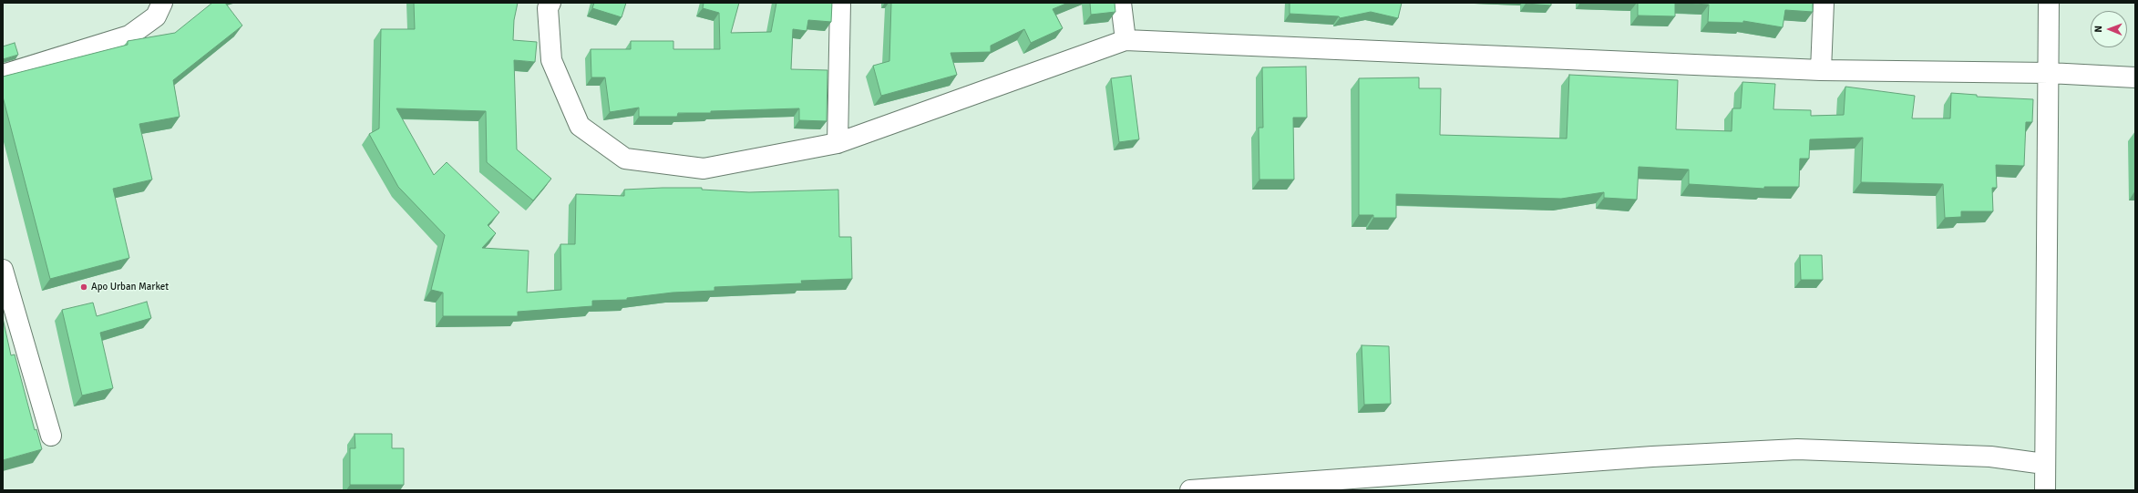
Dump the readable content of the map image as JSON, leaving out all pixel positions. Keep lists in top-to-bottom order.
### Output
{
  "places": ["Apo Urban Market"],
  "north": "left"
}
